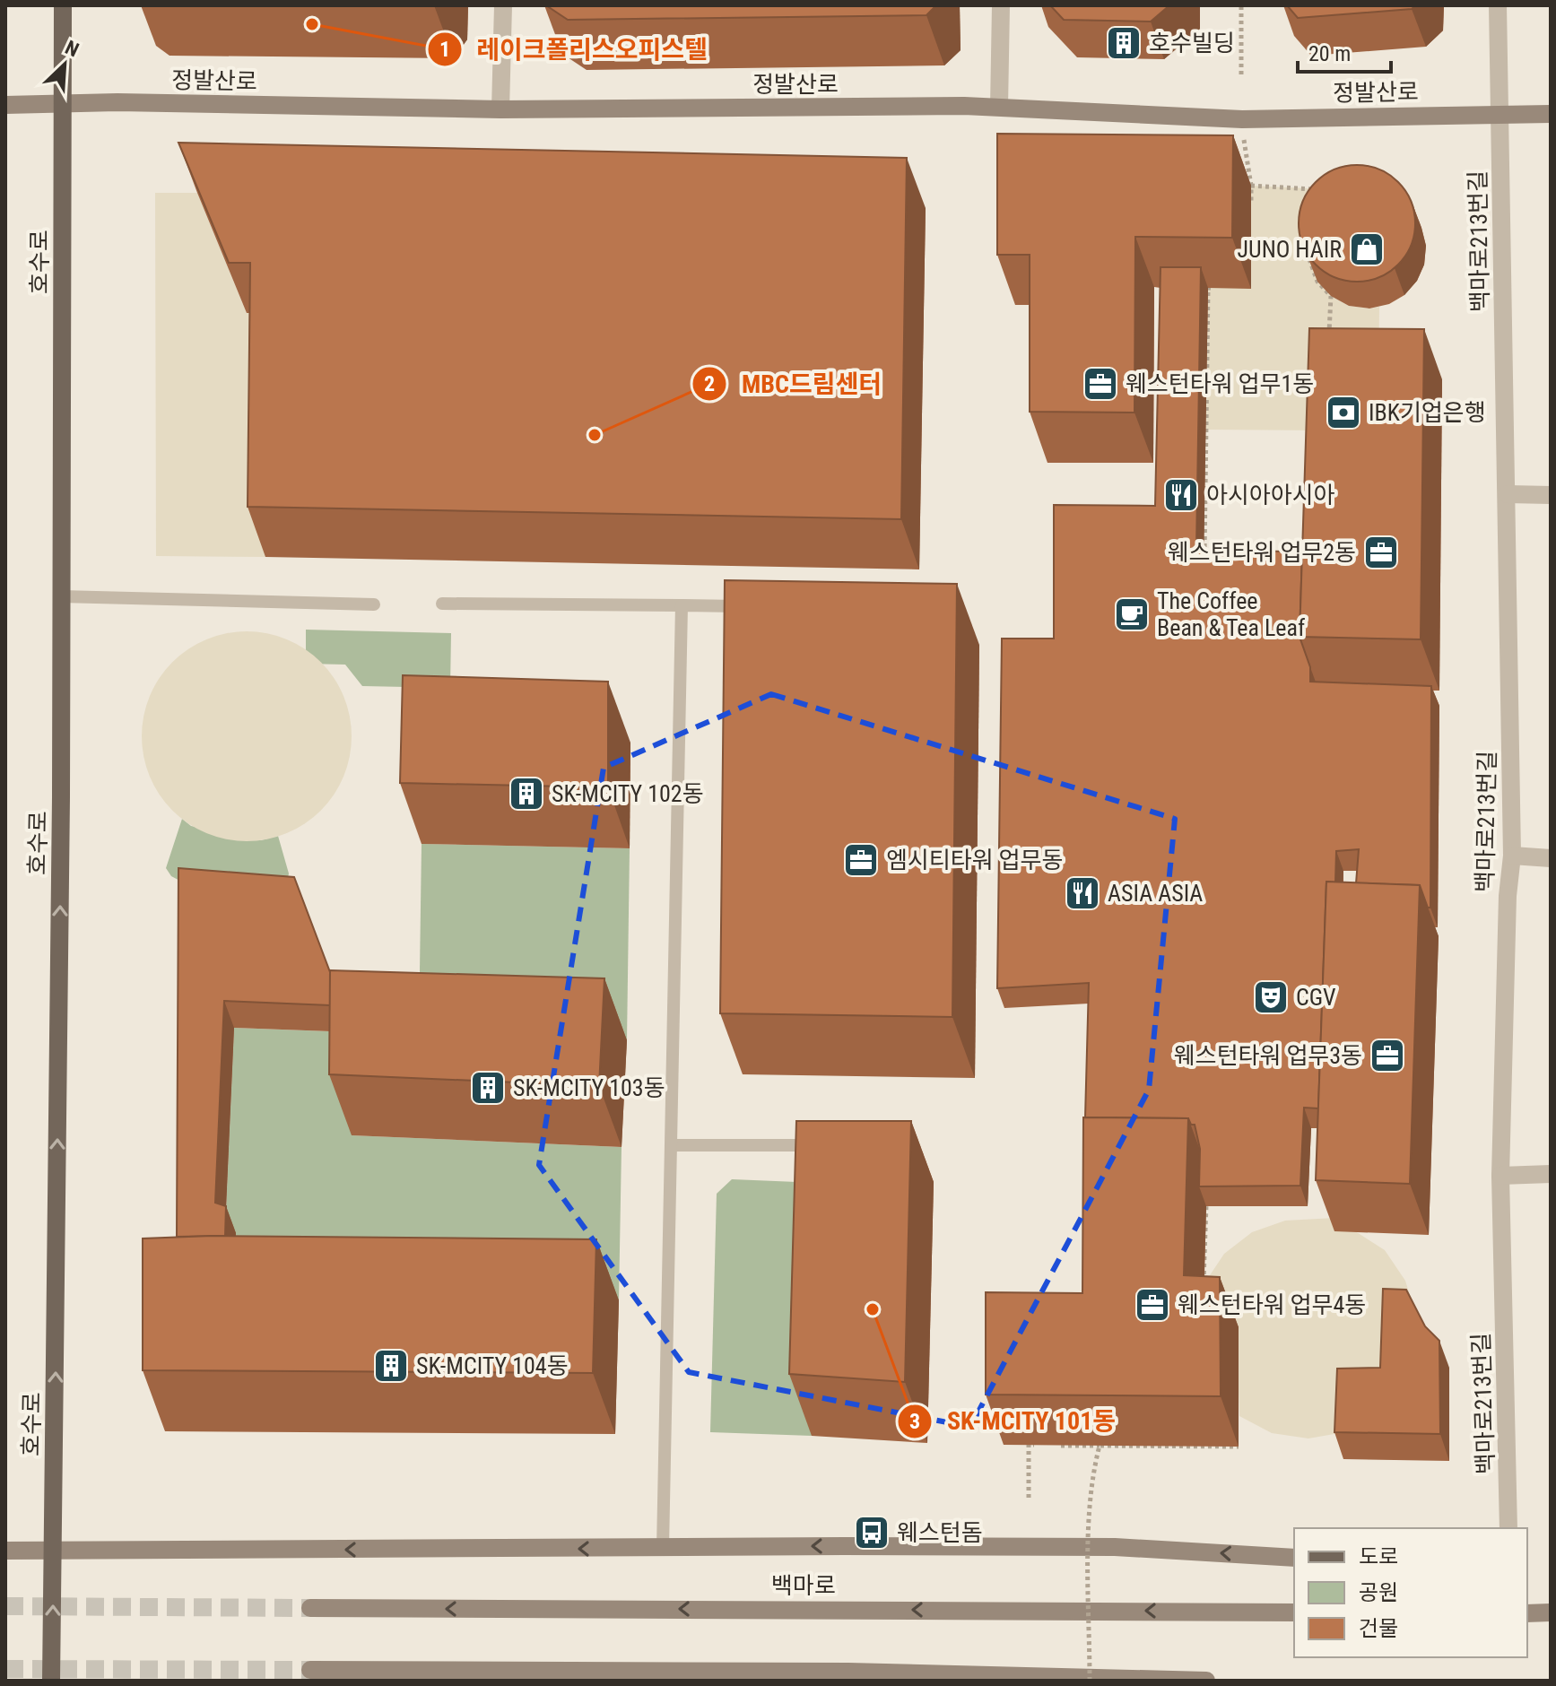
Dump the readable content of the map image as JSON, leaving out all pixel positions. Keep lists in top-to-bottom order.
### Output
{
  "streets": {
    "main road": ["정발산로", "호수로", "백마로"],
    "street": ["백마로213번길"]
  },
  "crossings": [
    ["정발산로", "백마로213번길"],
    ["정발산로", "호수로"]
  ],
  "one_way": ["호수로"],
  "places": {
    "other": ["레이크폴리스오피스텔", "MBC드림센터", "SK-MCITY 101동"],
    "building": [
      "호수빌딩",
      "SK-MCITY 102동",
      "SK-MCITY 103동",
      "SK-MCITY 104동"
    ],
    "shop": ["JUNO HAIR"],
    "office": [
      "웨스턴타워 업무1동",
      "웨스턴타워 업무2동",
      "엠시티타워 업무동",
      "웨스턴타워 업무3동",
      "웨스턴타워 업무4동"
    ],
    "bank": ["IBK기업은행"],
    "restaurant": ["아시아아시아", "ASIA ASIA"],
    "cafe": ["The Coffee Bean & Tea Leaf"],
    "theatre": ["CGV"],
    "bus stop": ["웨스턴돔"]
  },
  "legend": ["도로", "공원", "건물"],
  "scale_bar": "20 m",
  "north": "top right"
}
